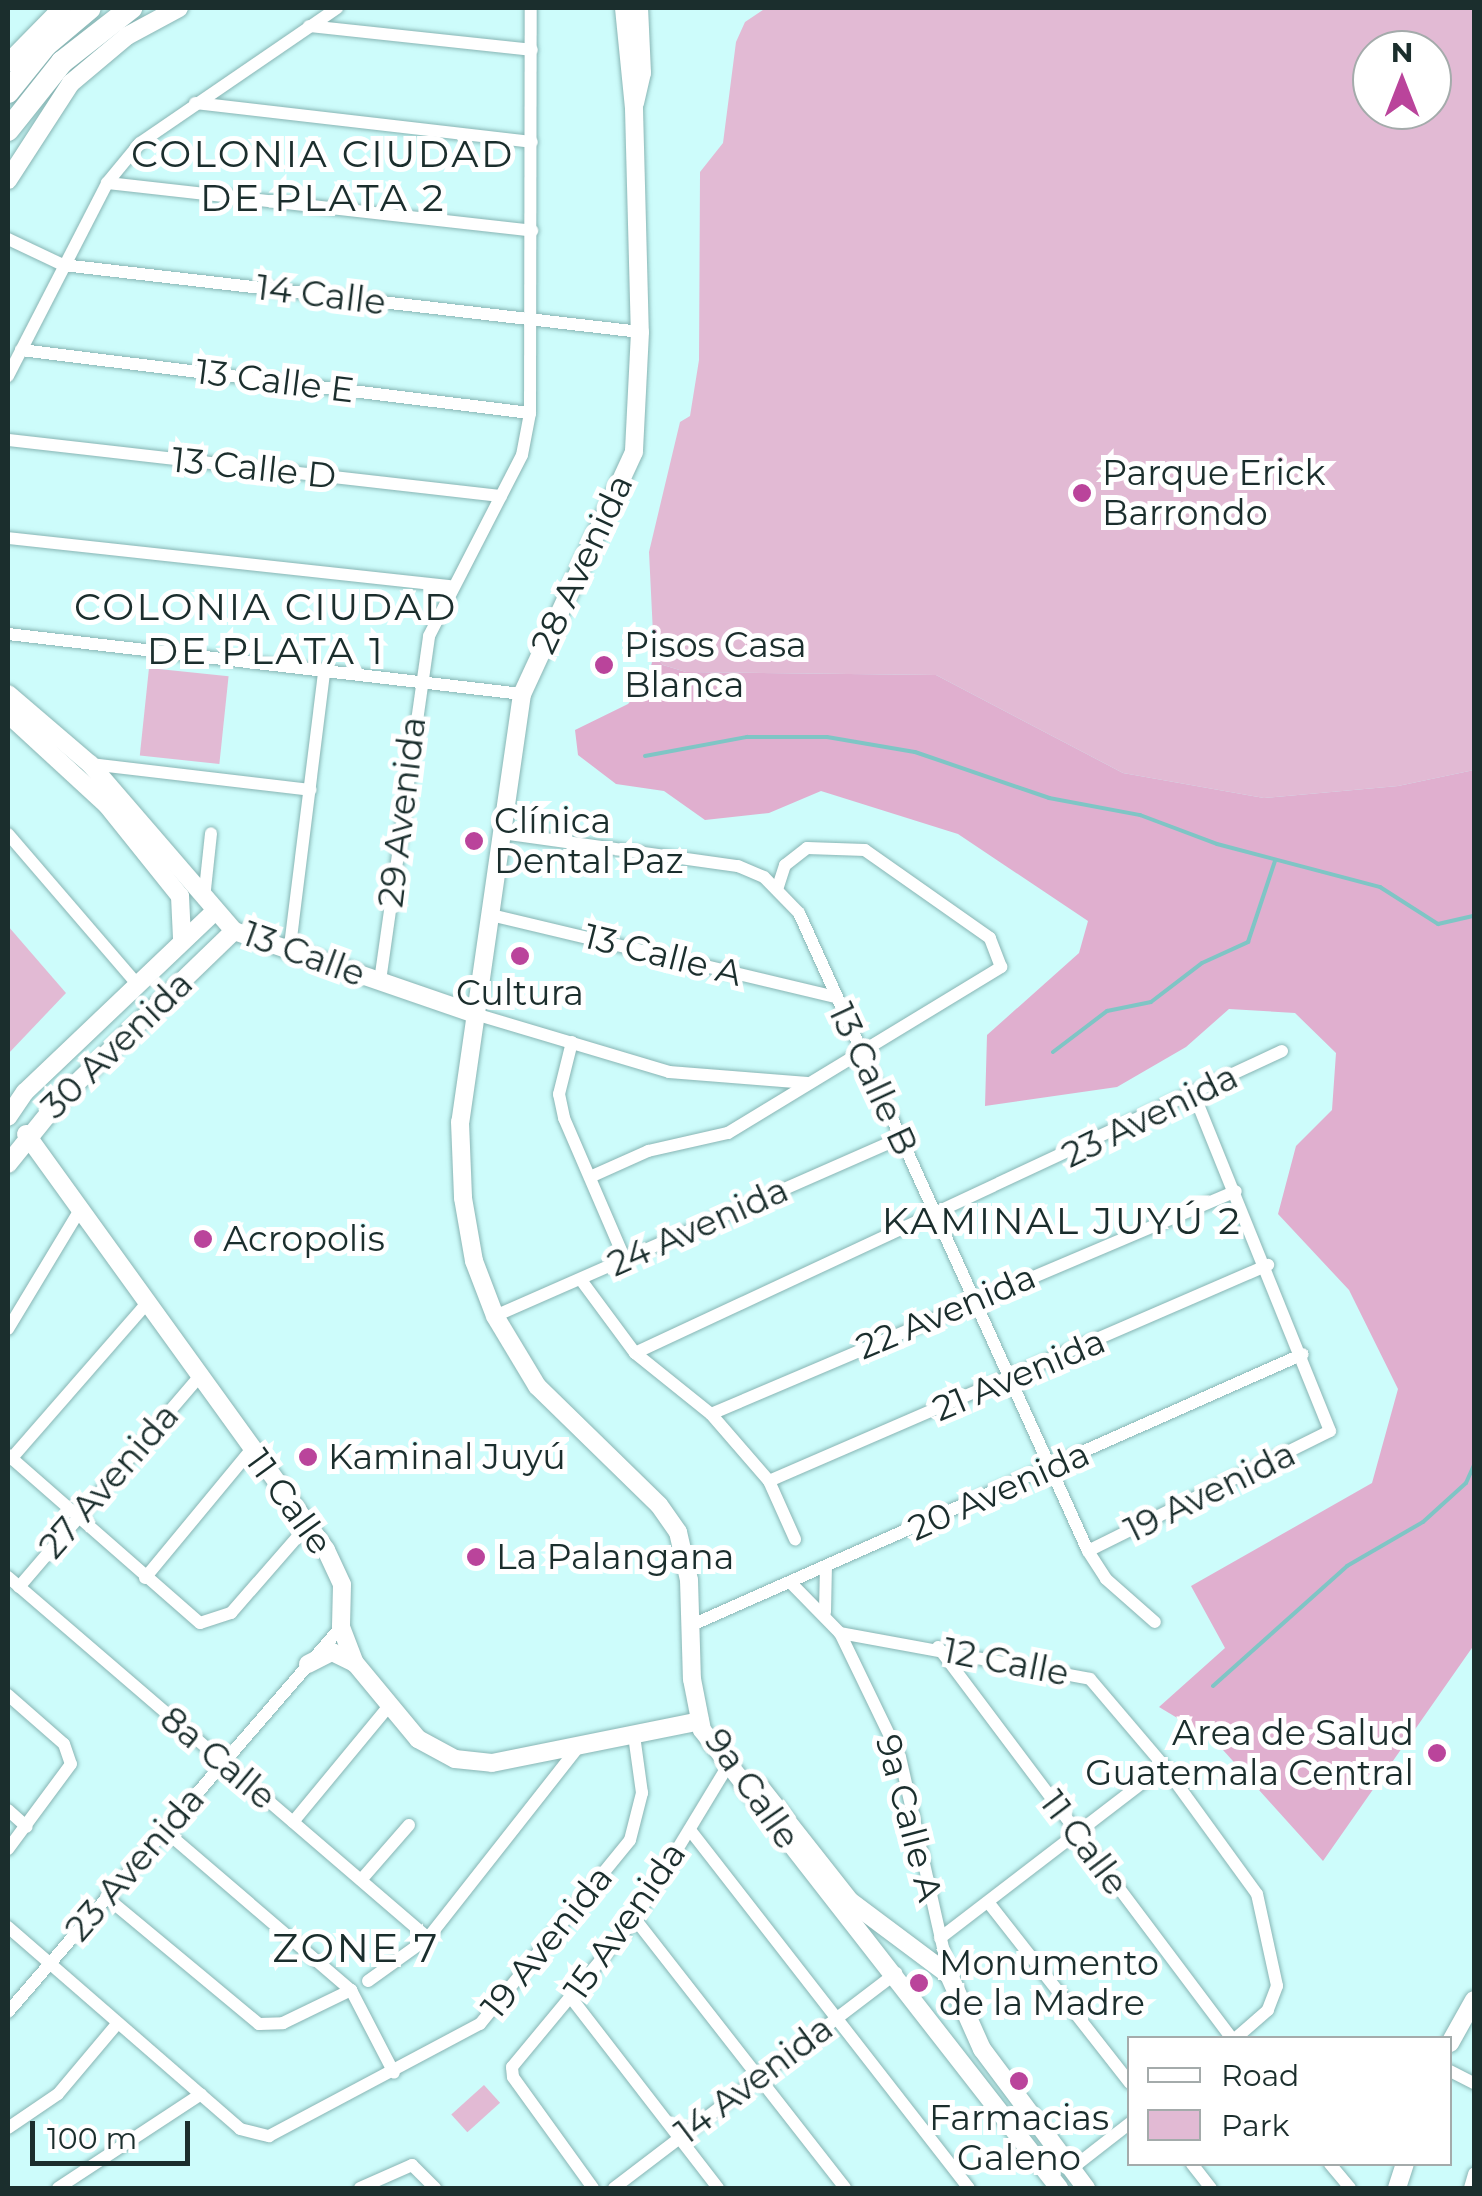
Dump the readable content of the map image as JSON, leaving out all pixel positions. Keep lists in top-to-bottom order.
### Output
{
  "streets": {
    "main road": [
      "28 Avenida",
      "13 Calle",
      "30 Avenida",
      "11 Calle",
      "9a Calle"
    ],
    "street": [
      "14 Calle",
      "13 Calle E",
      "13 Calle D",
      "29 Avenida",
      "13 Calle A",
      "13 Calle B",
      "23 Avenida",
      "24 Avenida",
      "22 Avenida",
      "21 Avenida",
      "27 Avenida",
      "20 Avenida",
      "19 Avenida",
      "12 Calle",
      "8a Calle",
      "9a Calle A",
      "15 Avenida",
      "14 Avenida"
    ]
  },
  "crossings": [
    ["14 Calle", "28 Avenida"],
    ["14 Calle", "29 Avenida"],
    ["13 Calle E", "29 Avenida"],
    ["13 Calle D", "29 Avenida"],
    ["28 Avenida", "13 Calle"],
    ["28 Avenida", "13 Calle A"],
    ["28 Avenida", "13 Calle B"],
    ["28 Avenida", "24 Avenida"],
    ["28 Avenida", "20 Avenida"],
    ["28 Avenida", "11 Calle"],
    ["28 Avenida", "9a Calle"],
    ["29 Avenida", "13 Calle"],
    ["13 Calle", "30 Avenida"],
    ["13 Calle A", "13 Calle B"],
    ["30 Avenida", "11 Calle"],
    ["13 Calle B", "23 Avenida"],
    ["13 Calle B", "24 Avenida"],
    ["13 Calle B", "22 Avenida"],
    ["13 Calle B", "21 Avenida"],
    ["13 Calle B", "20 Avenida"],
    ["13 Calle B", "19 Avenida"],
    ["23 Avenida", "11 Calle"],
    ["23 Avenida", "8a Calle"],
    ["27 Avenida", "11 Calle"],
    ["27 Avenida", "8a Calle"],
    ["20 Avenida", "19 Avenida"],
    ["20 Avenida", "9a Calle A"],
    ["19 Avenida", "11 Calle"],
    ["11 Calle", "12 Calle"],
    ["11 Calle", "9a Calle"],
    ["12 Calle", "9a Calle A"],
    ["9a Calle", "9a Calle A"],
    ["9a Calle", "15 Avenida"],
    ["9a Calle", "14 Avenida"]
  ],
  "districts": [
    "COLONIA CIUDAD DE PLATA 2",
    "COLONIA CIUDAD DE PLATA 1",
    "KAMINAL JUYÚ 2",
    "ZONE 7"
  ],
  "places": [
    "Parque Erick Barrondo",
    "Pisos Casa Blanca",
    "Clínica Dental Paz",
    "Cultura",
    "Acropolis",
    "Kaminal Juyú",
    "La Palangana",
    "Area de Salud Guatemala Central",
    "Monumento de la Madre",
    "Farmacias Galeno"
  ],
  "legend": ["Road", "Park"],
  "scale_bar": "100 m",
  "north": "top"
}
